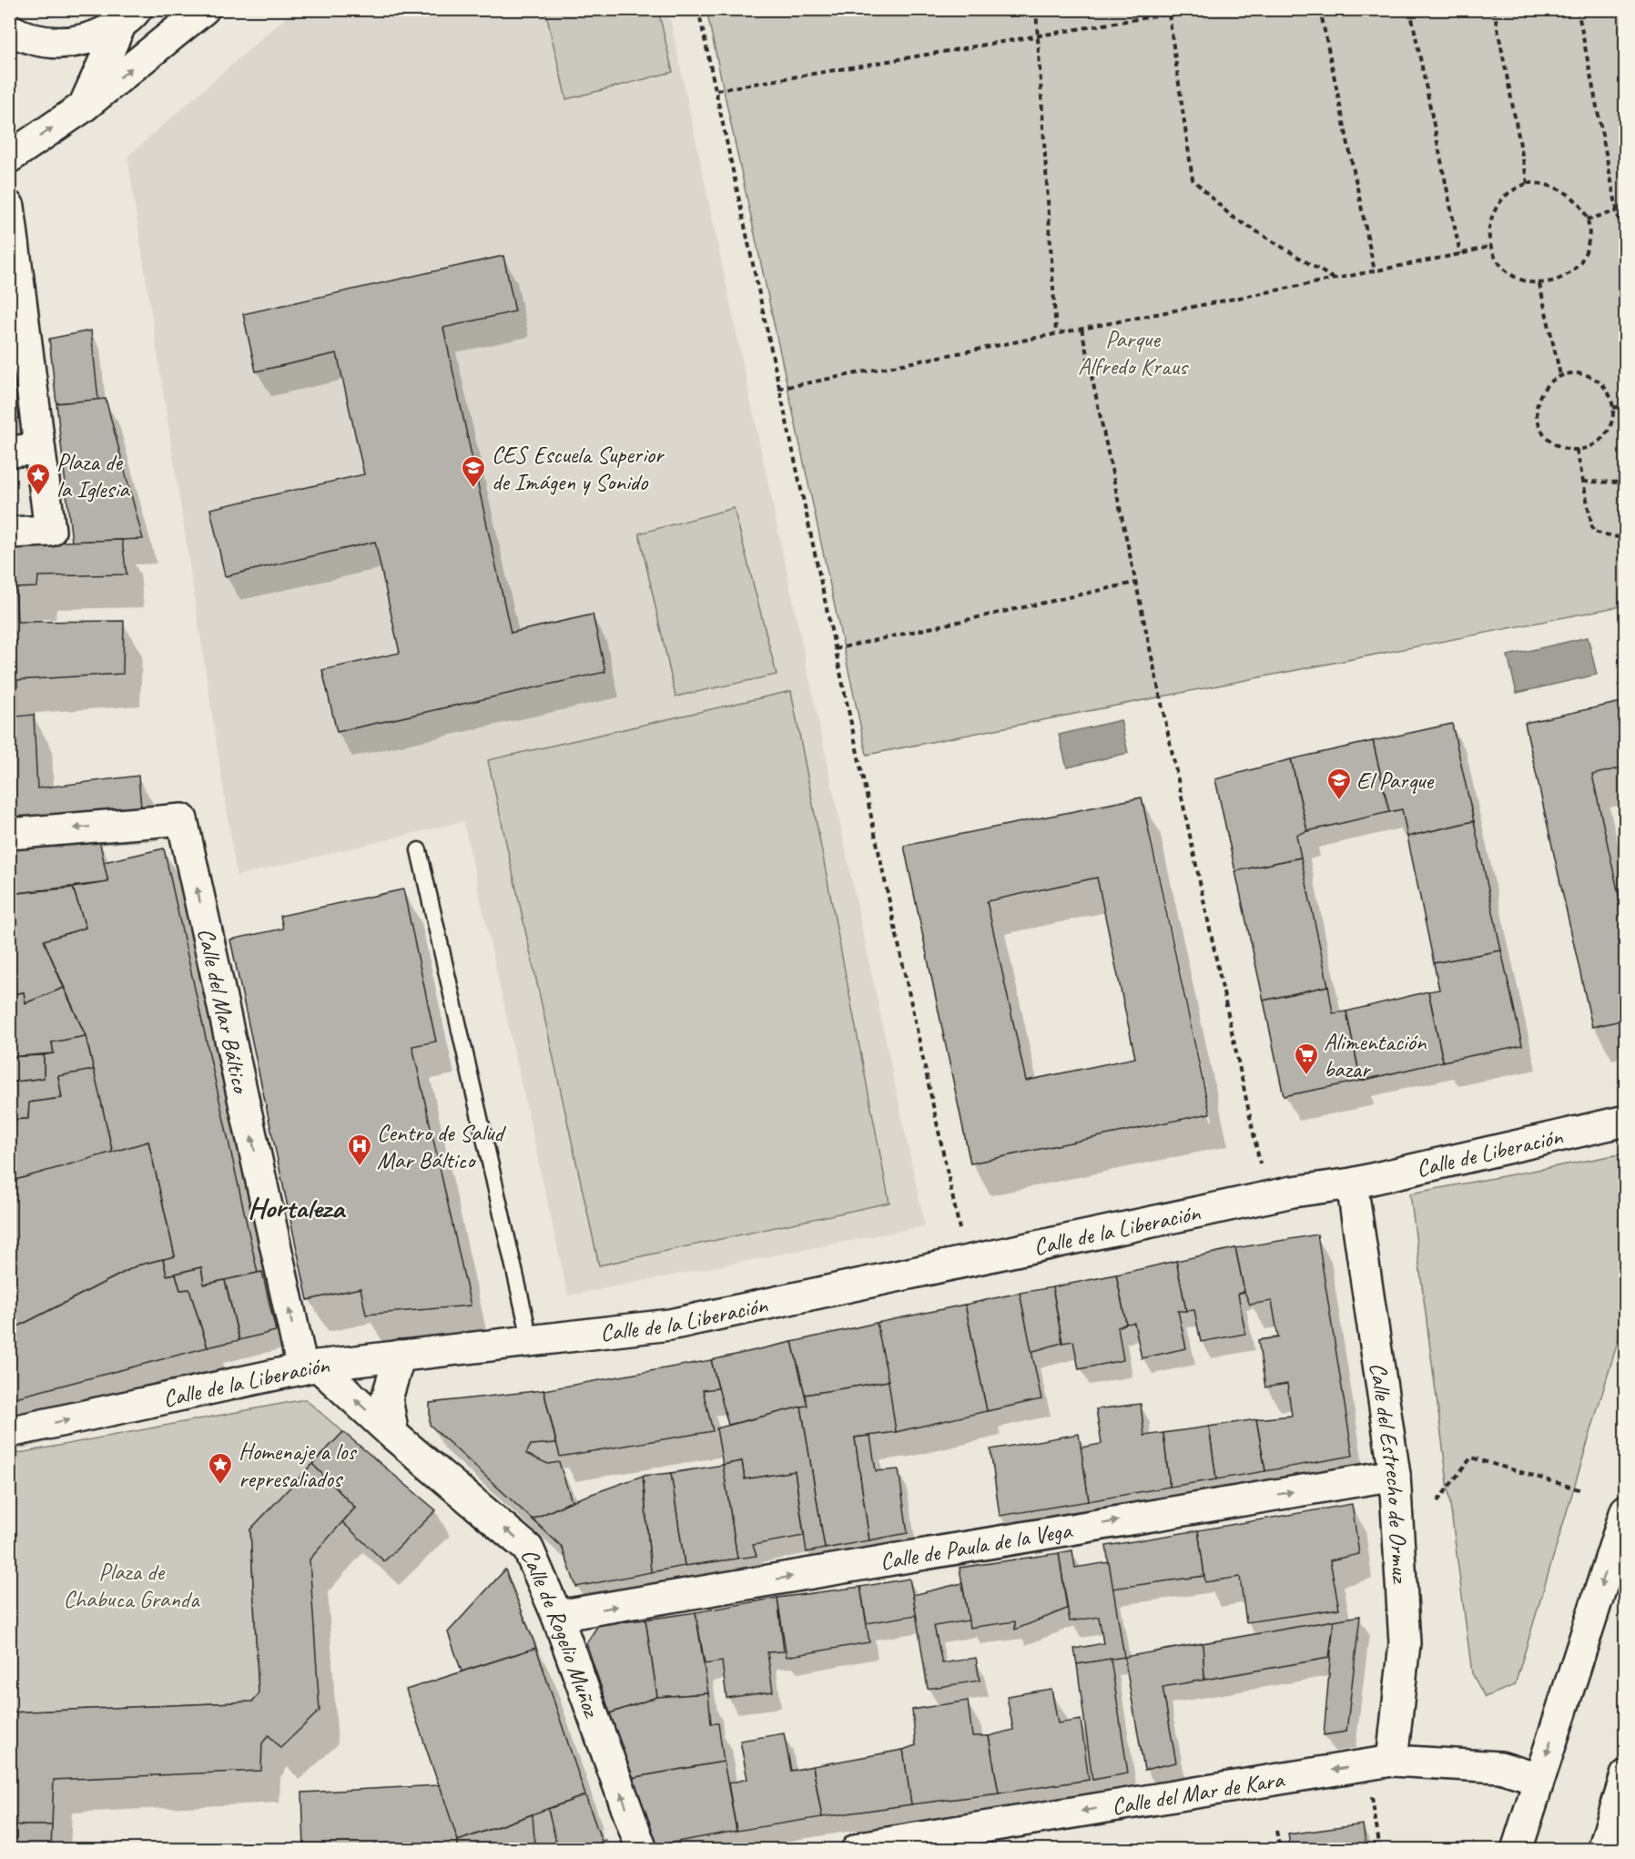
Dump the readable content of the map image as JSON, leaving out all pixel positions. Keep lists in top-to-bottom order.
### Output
{
  "streets": {
    "street": [
      "Calle del Mar Báltico",
      "Calle de Liberación",
      "Calle de la Liberación",
      "Calle del Estrecho de Ormuz",
      "Calle de Paula de la Vega",
      "Calle de Rogelio Muñoz",
      "Calle del Mar de Kara"
    ]
  },
  "crossings": [
    ["Calle del Mar Báltico", "Calle de la Liberación"],
    ["Calle del Mar Báltico", "Calle de Rogelio Muñoz"],
    ["Calle de Liberación", "Calle de la Liberación"],
    ["Calle de Liberación", "Calle del Estrecho de Ormuz"],
    ["Calle de la Liberación", "Calle del Estrecho de Ormuz"],
    ["Calle de la Liberación", "Calle de Rogelio Muñoz"],
    ["Calle del Estrecho de Ormuz", "Calle de Paula de la Vega"],
    ["Calle del Estrecho de Ormuz", "Calle del Mar de Kara"],
    ["Calle de Paula de la Vega", "Calle de Rogelio Muñoz"]
  ],
  "one_way": [
    "Calle del Mar Báltico",
    "Calle de Paula de la Vega",
    "Calle de Rogelio Muñoz",
    "Calle del Mar de Kara"
  ],
  "districts": ["Hortaleza"],
  "parks": ["Parque Alfredo Kraus", "Plaza de Chabuca Granda"],
  "places": {
    "school or university": ["CES Escuela Superior de Imágen y Sonido", "El Parque"],
    "place": ["Plaza de la Iglesia", "Homenaje a los represaliados"],
    "supermarket": ["Alimentación bazar"],
    "hospital": ["Centro de Salud Mar Báltico"]
  }
}
